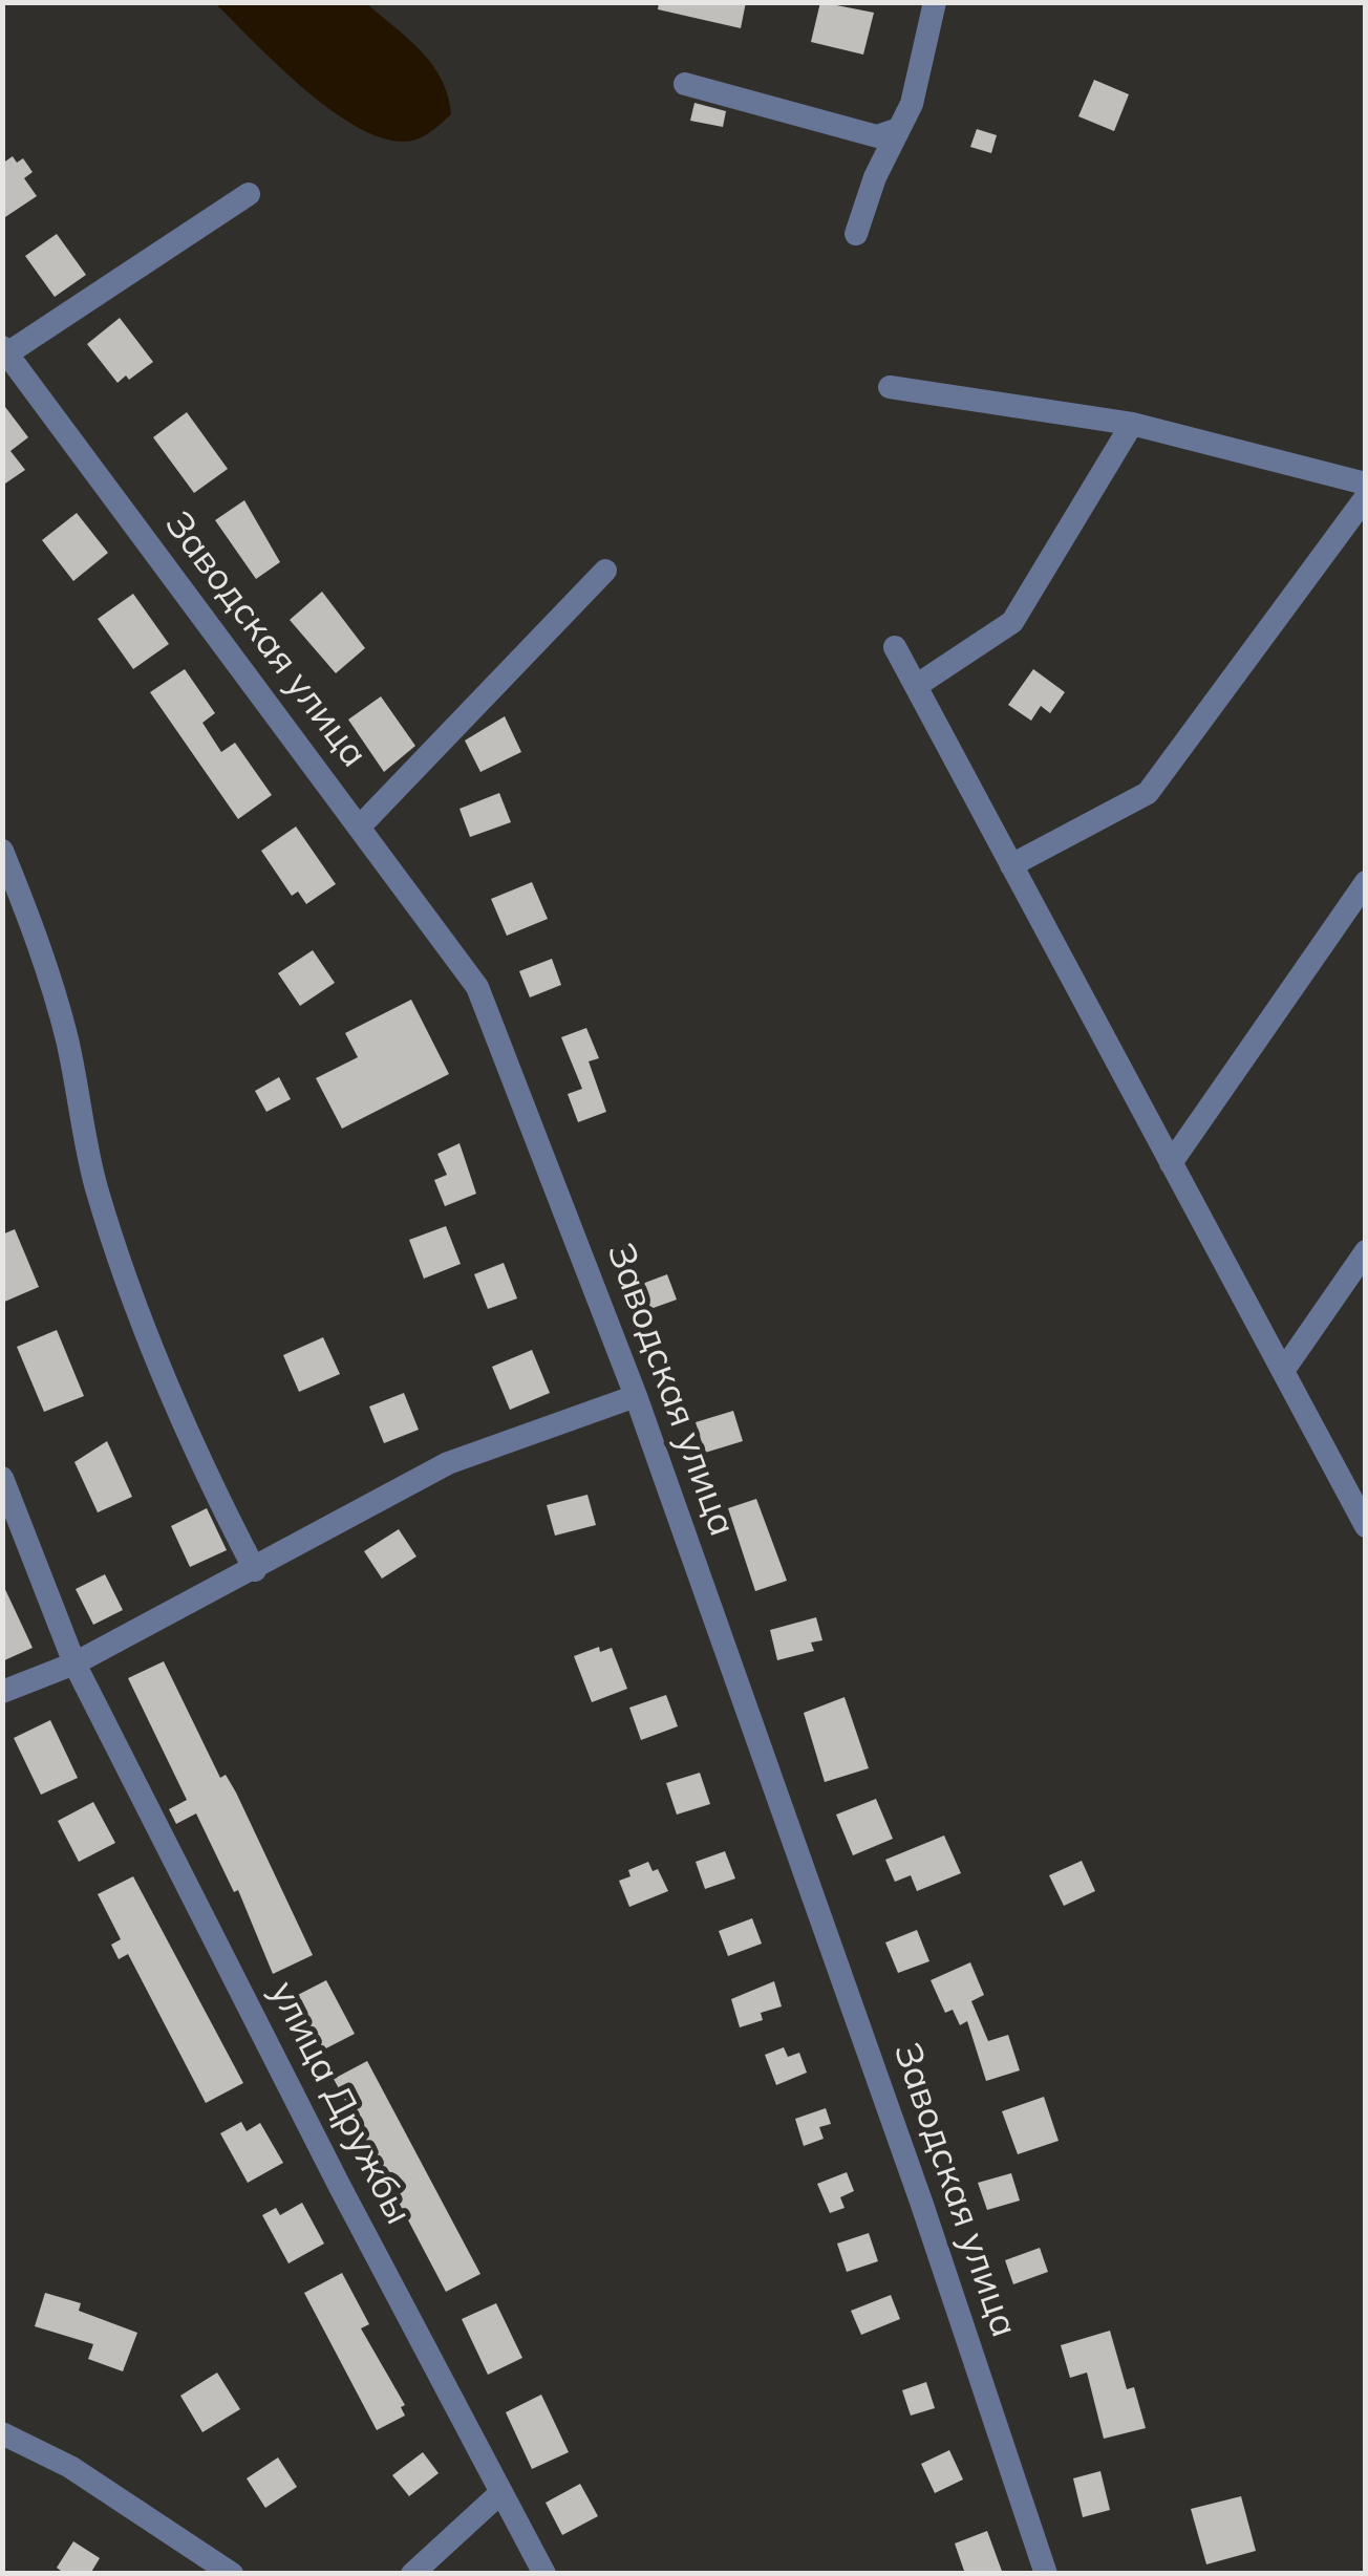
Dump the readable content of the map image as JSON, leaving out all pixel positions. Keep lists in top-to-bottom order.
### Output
{
  "streets": {
    "street": ["Заводская улица", "улица Дружбы"]
  }
}
